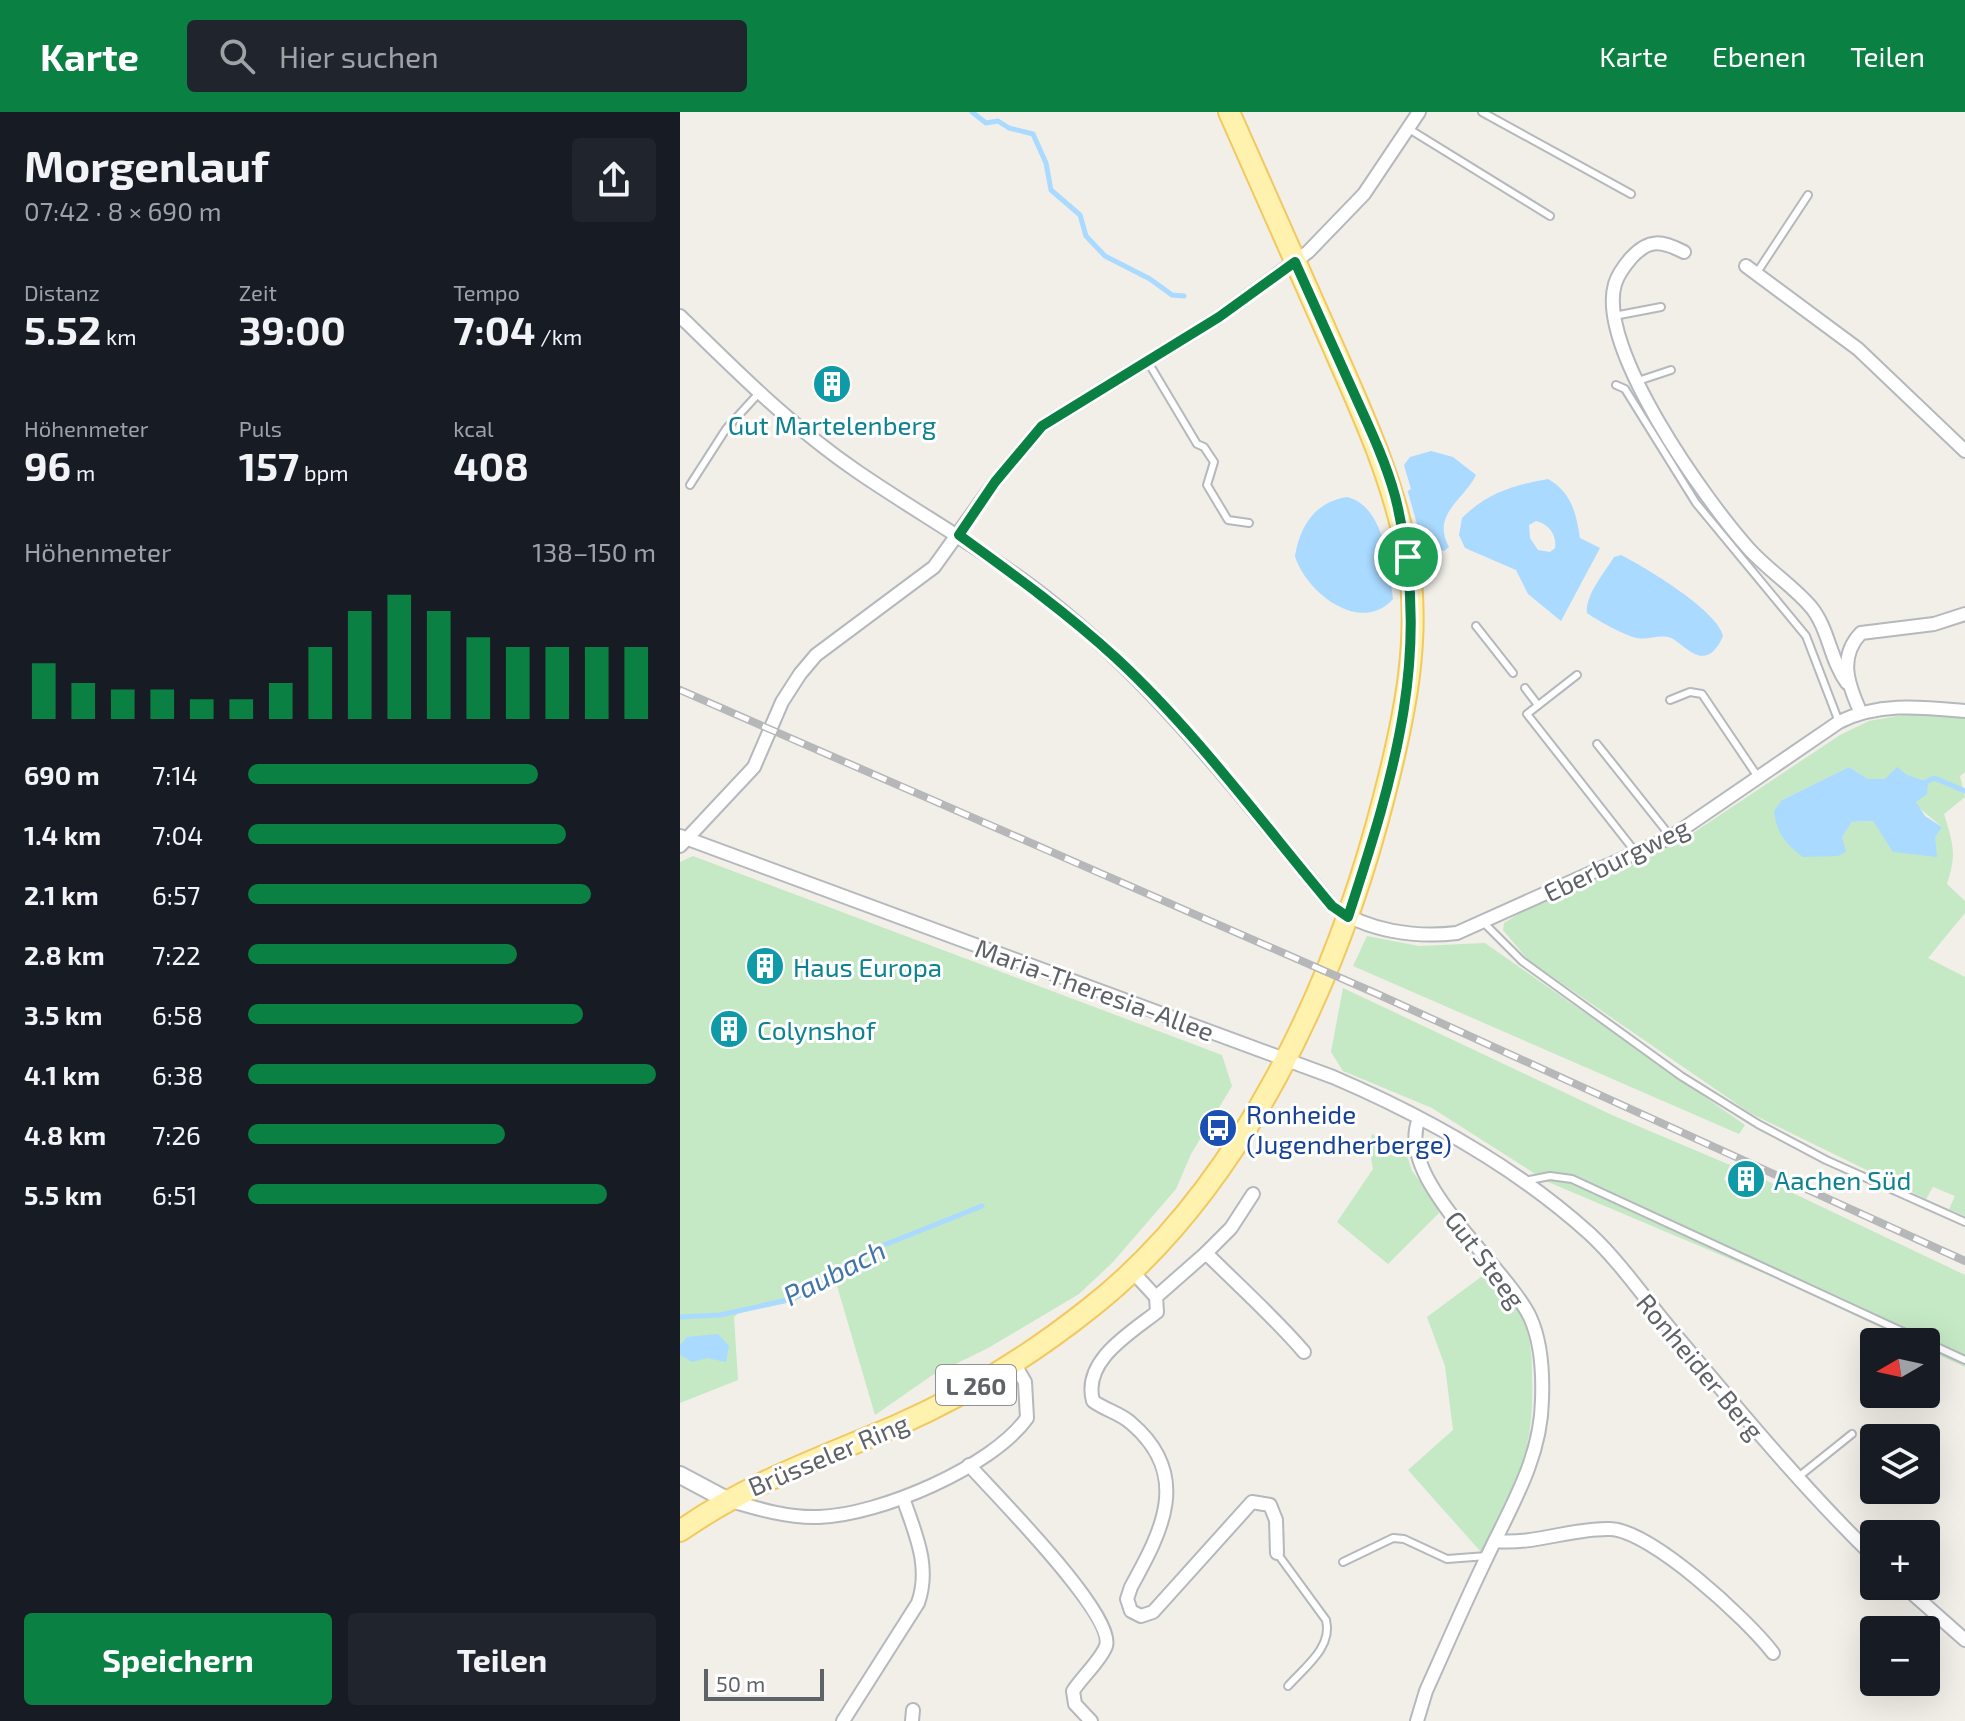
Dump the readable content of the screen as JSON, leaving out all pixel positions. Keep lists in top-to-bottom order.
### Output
{
  "streets": {
    "main road": ["L 260", "Brüsseler Ring"],
    "street": [
      "Eberburgweg",
      "Maria-Theresia-Allee",
      "Gut Steeg",
      "Ronheider Berg"
    ]
  },
  "crossings": [
    ["Eberburgweg", "L 260"],
    ["Maria-Theresia-Allee", "Ronheider Berg"],
    ["Maria-Theresia-Allee", "L 260"],
    ["Maria-Theresia-Allee", "Brüsseler Ring"],
    ["Gut Steeg", "Ronheider Berg"],
    ["Ronheider Berg", "L 260"],
    ["Ronheider Berg", "Brüsseler Ring"],
    ["L 260", "Brüsseler Ring"]
  ],
  "water": ["Paubach"],
  "places": {
    "building": [
      "Gut Martelenberg",
      "Haus Europa",
      "Colynshof",
      "Aachen Süd"
    ],
    "bus stop": ["Ronheide (Jugendherberge)"]
  },
  "scale_bar": "50 m",
  "north": "left",
  "page": {
    "header": "Karte",
    "search": "Hier suchen",
    "nav": ["Karte", "Ebenen", "Teilen"],
    "heading": ["Morgenlauf", "07:42 · 8 × 690 m"],
    "stats": [
      ["Distanz", "5.52 km"],
      ["Zeit", "39:00"],
      ["Tempo", "7:04 /km"],
      ["Höhenmeter", "96 m"],
      ["Puls", "157 bpm"],
      ["kcal", "408"]
    ],
    "chart": ["Höhenmeter", "138–150 m"],
    "list": [
      {
        "name": "690 m",
        "note": "7:14"
      },
      {
        "name": "1.4 km",
        "note": "7:04"
      },
      {
        "name": "2.1 km",
        "note": "6:57"
      },
      {
        "name": "2.8 km",
        "note": "7:22"
      },
      {
        "name": "3.5 km",
        "note": "6:58"
      },
      {
        "name": "4.1 km",
        "note": "6:38"
      },
      {
        "name": "4.8 km",
        "note": "7:26"
      },
      {
        "name": "5.5 km",
        "note": "6:51"
      }
    ],
    "map_buttons": ["+", "−"],
    "buttons": ["Speichern", "Teilen"],
    "scale": "50 m"
  }
}
